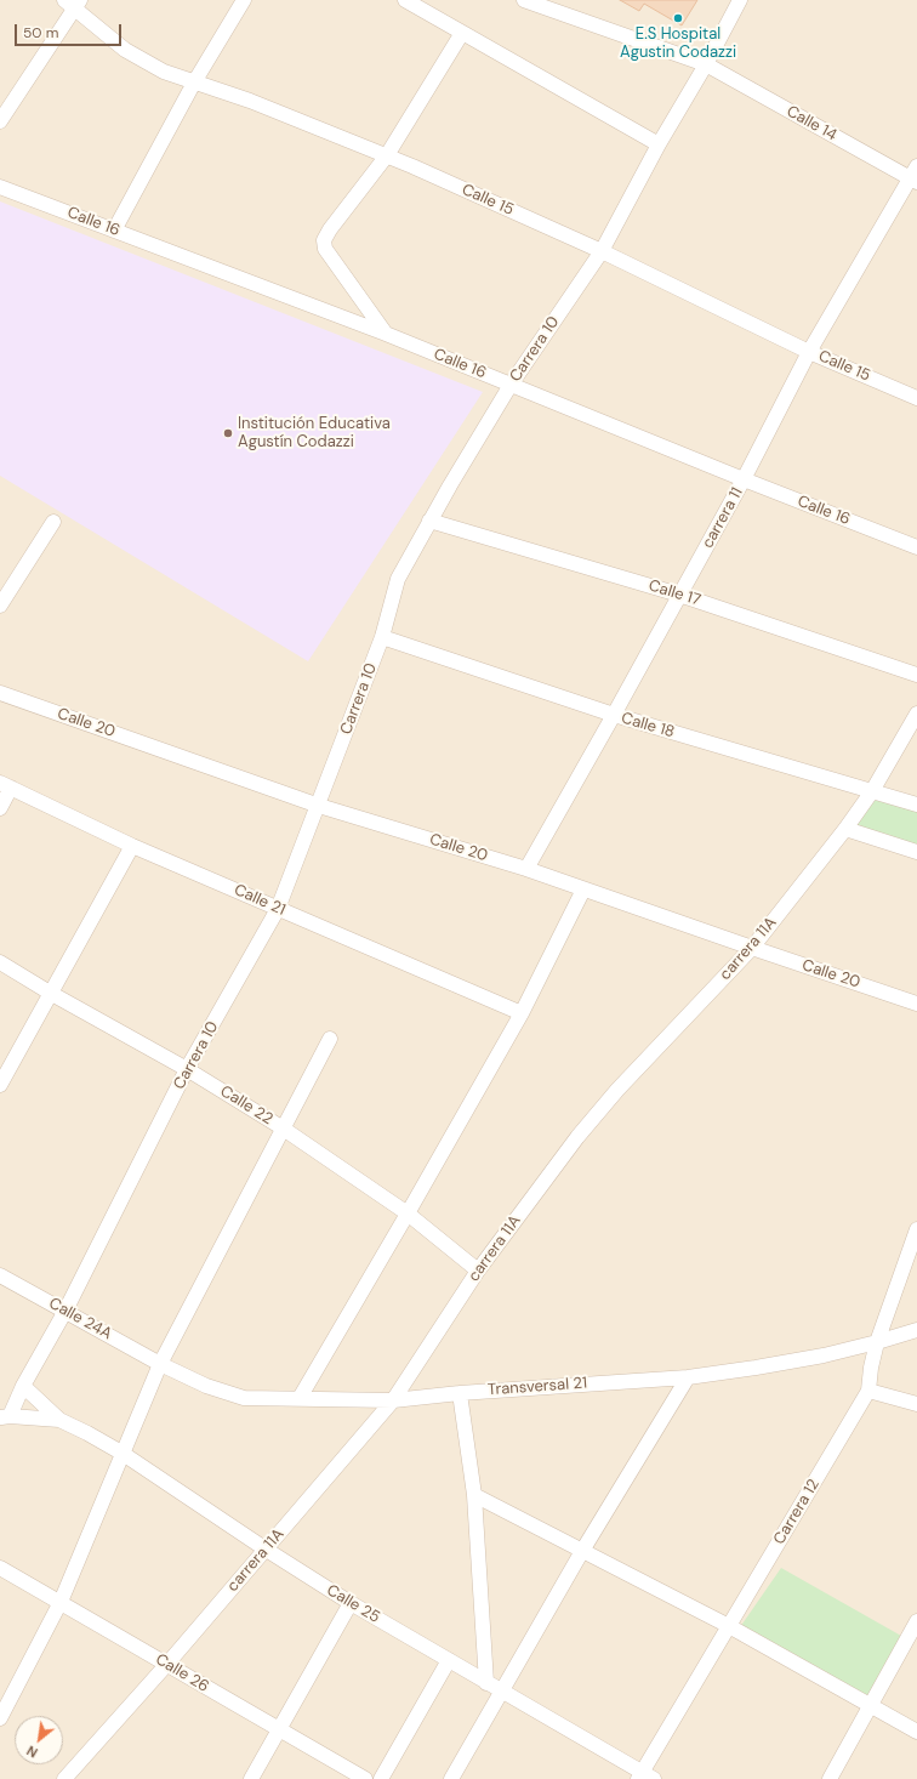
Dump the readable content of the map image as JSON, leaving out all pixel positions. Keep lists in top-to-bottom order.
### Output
{
  "streets": {
    "street": [
      "Calle 14",
      "Calle 15",
      "Calle 16",
      "Carrera 10",
      "carrera 11",
      "Calle 17",
      "Calle 20",
      "Calle 18",
      "Calle 21",
      "carrera 11A",
      "Calle 22",
      "Calle 24A",
      "Transversal 21",
      "Carrera 12",
      "Calle 25",
      "Calle 26"
    ]
  },
  "crossings": [
    ["Calle 14", "Carrera 10"],
    ["Calle 14", "carrera 11"],
    ["Calle 15", "Carrera 10"],
    ["Calle 15", "carrera 11"],
    ["Calle 16", "Carrera 10"],
    ["Calle 16", "carrera 11"],
    ["Carrera 10", "Calle 17"],
    ["Carrera 10", "Calle 20"],
    ["Carrera 10", "Calle 18"],
    ["Carrera 10", "Calle 21"],
    ["Carrera 10", "Calle 22"],
    ["Carrera 10", "Calle 24A"],
    ["Carrera 10", "Calle 25"],
    ["carrera 11", "Calle 17"],
    ["carrera 11", "Calle 20"],
    ["carrera 11", "Calle 18"],
    ["Calle 20", "carrera 11A"],
    ["Calle 18", "carrera 11A"],
    ["carrera 11A", "Calle 22"],
    ["carrera 11A", "Transversal 21"],
    ["carrera 11A", "Calle 25"],
    ["carrera 11A", "Calle 26"],
    ["Calle 24A", "Transversal 21"],
    ["Transversal 21", "Carrera 12"],
    ["Carrera 12", "Calle 25"]
  ],
  "places": ["E.S Hospital Agustin Codazzi", "Institución Educativa Agustín Codazzi"],
  "scale_bar": "50 m",
  "north": "bottom left"
}
